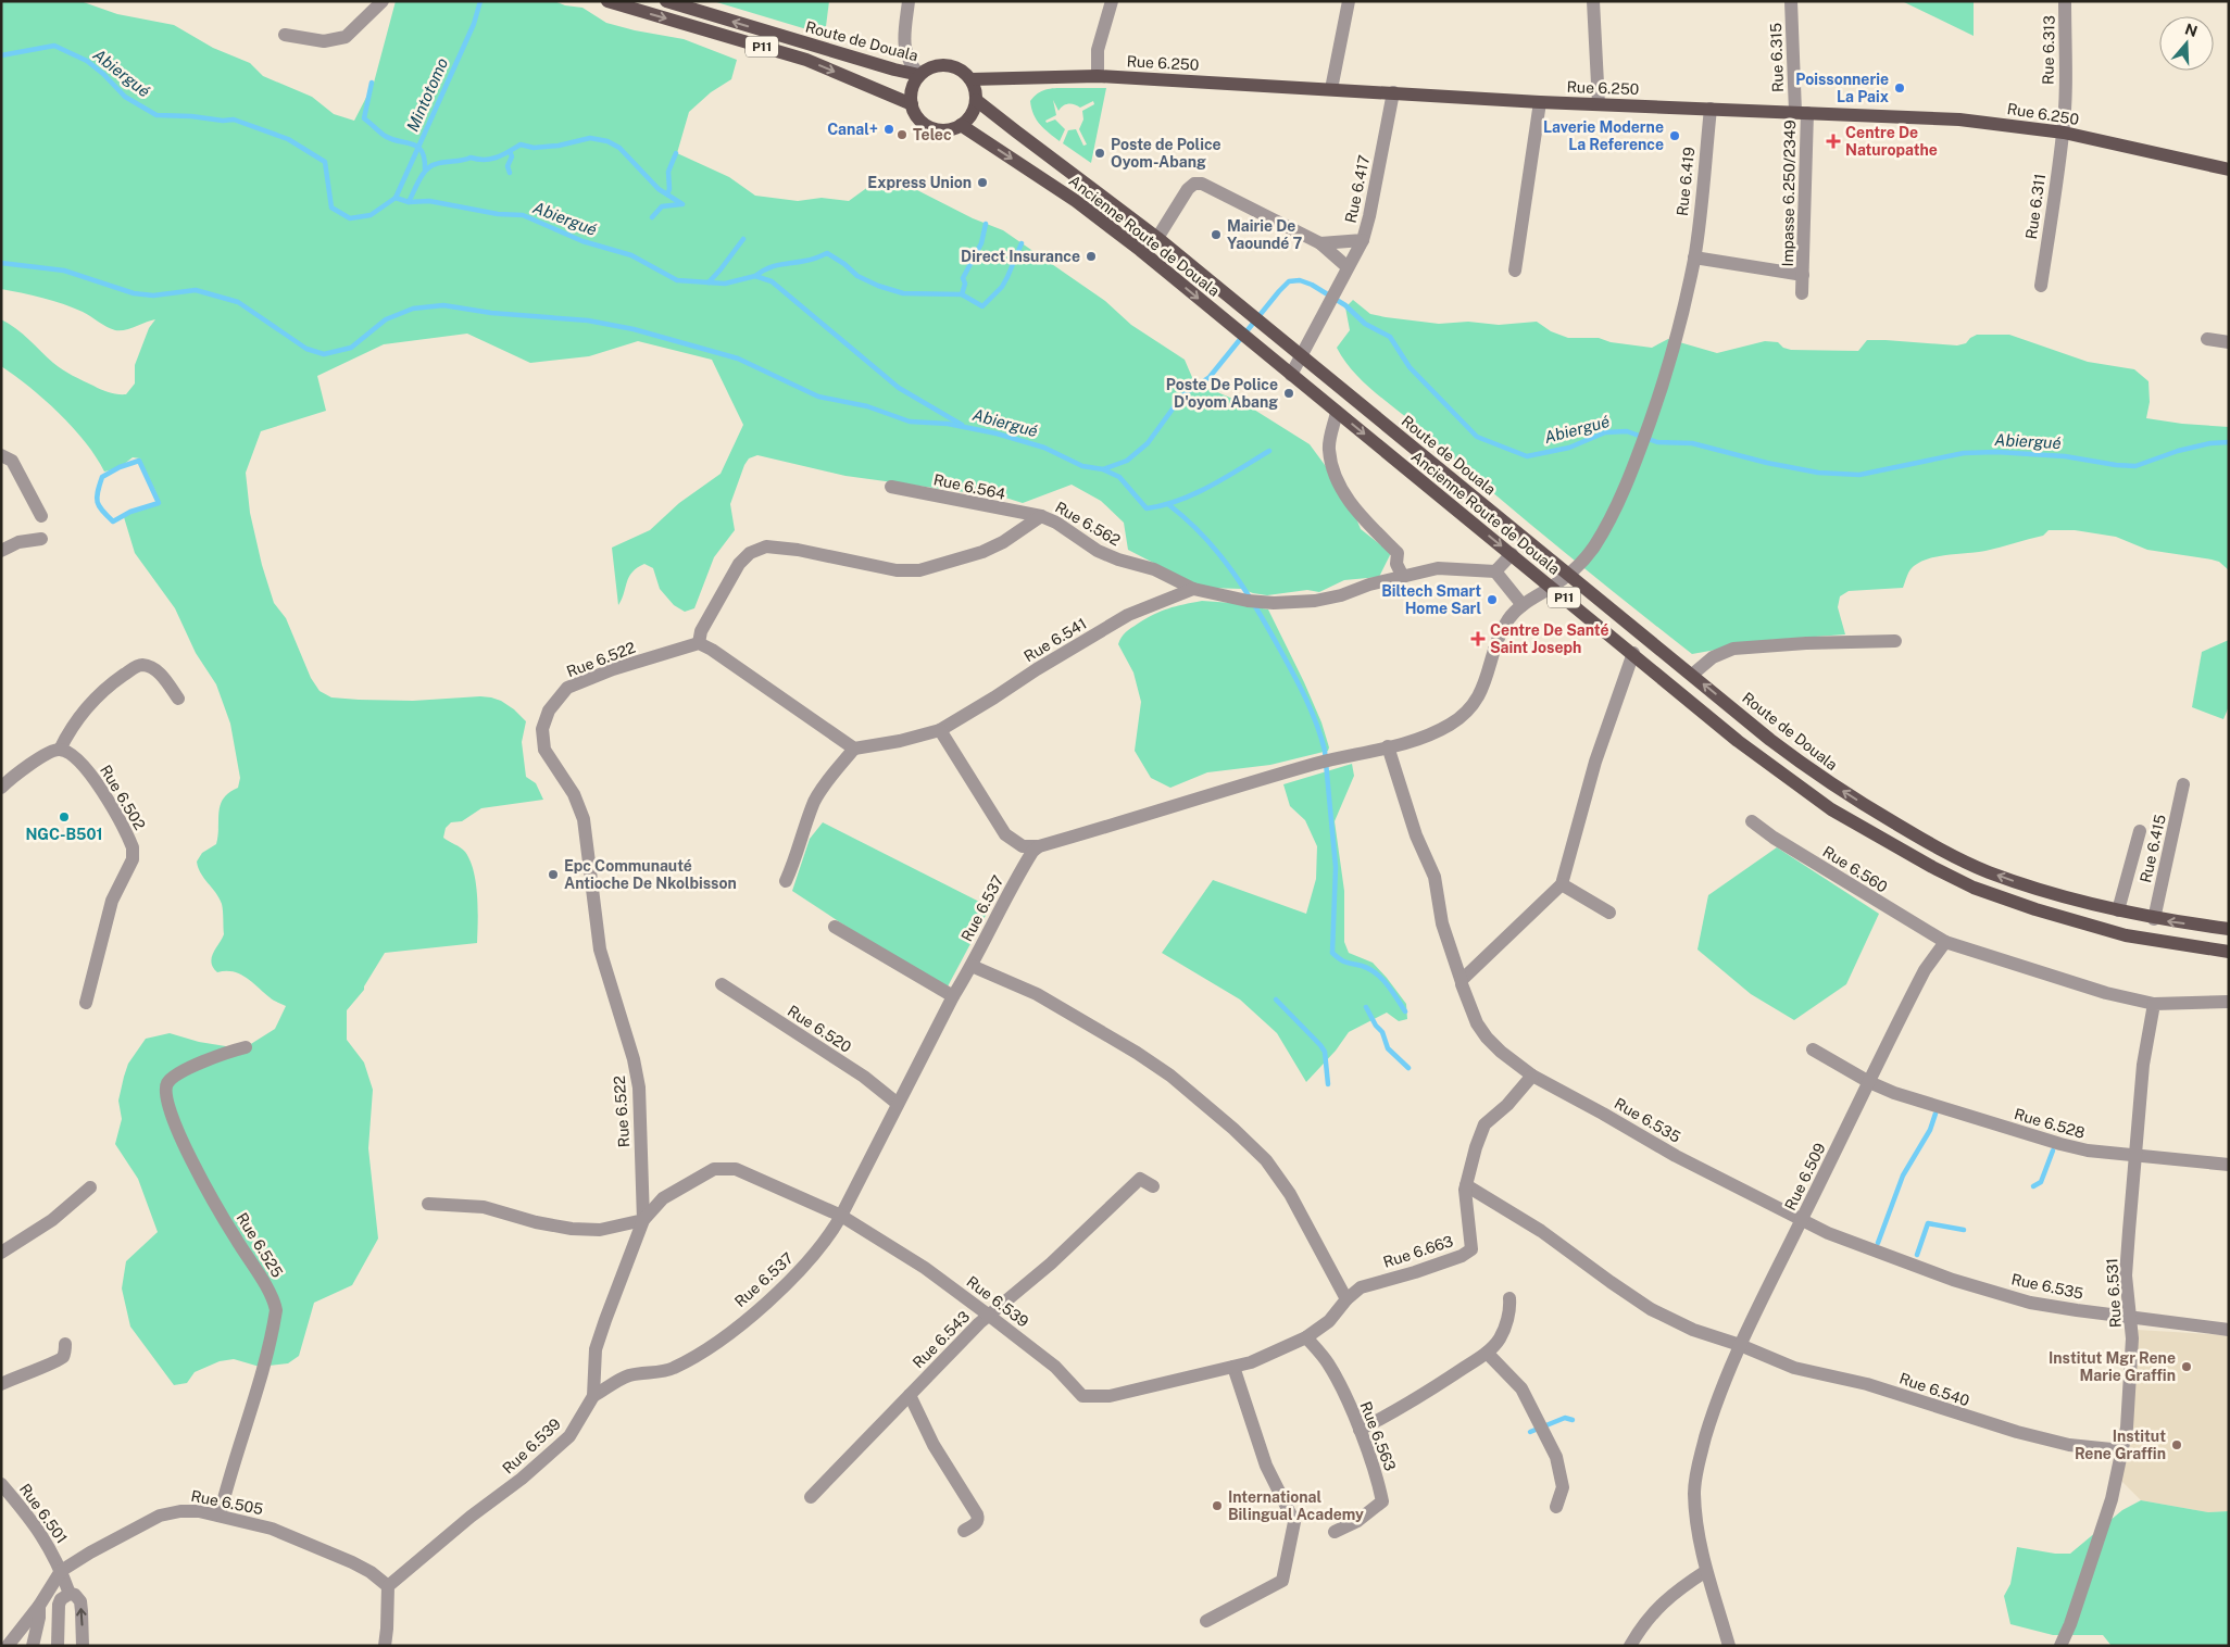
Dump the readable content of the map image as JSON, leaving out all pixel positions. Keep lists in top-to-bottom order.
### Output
{
  "streets": {
    "main road": [
      "Route de Douala",
      "P11",
      "Rue 6.250",
      "Ancienne Route de Douala"
    ],
    "street": [
      "Rue 6.313",
      "Rue 6.315",
      "Rue 6.419",
      "Rue 6.417",
      "Impasse 6.250/2349",
      "Rue 6.311",
      "Rue 6.564",
      "Rue 6.562",
      "Rue 6.541",
      "Rue 6.522",
      "Rue 6.502",
      "Rue 6.415",
      "Rue 6.560",
      "Rue 6.537",
      "Rue 6.520",
      "Rue 6.535",
      "Rue 6.528",
      "Rue 6.509",
      "Rue 6.525",
      "Rue 6.663",
      "Rue 6.531",
      "Rue 6.539",
      "Rue 6.543",
      "Rue 6.540",
      "Rue 6.563",
      "Rue 6.505",
      "Rue 6.501"
    ]
  },
  "crossings": [
    ["Route de Douala", "P11"],
    ["Route de Douala", "Rue 6.250"],
    ["Route de Douala", "Rue 6.419"],
    ["Route de Douala", "Ancienne Route de Douala"],
    ["Route de Douala", "Rue 6.415"],
    ["P11", "Rue 6.250"],
    ["P11", "Ancienne Route de Douala"],
    ["Rue 6.313", "Rue 6.250"],
    ["Rue 6.313", "Rue 6.311"],
    ["Rue 6.315", "Rue 6.250"],
    ["Rue 6.315", "Impasse 6.250/2349"],
    ["Rue 6.250", "Rue 6.419"],
    ["Rue 6.250", "Rue 6.417"],
    ["Rue 6.250", "Impasse 6.250/2349"],
    ["Rue 6.250", "Rue 6.311"],
    ["Rue 6.250", "Ancienne Route de Douala"],
    ["Rue 6.564", "Rue 6.562"],
    ["Rue 6.562", "Rue 6.541"],
    ["Rue 6.562", "Rue 6.522"],
    ["Rue 6.522", "Rue 6.539"],
    ["Rue 6.560", "Rue 6.509"],
    ["Rue 6.537", "Rue 6.520"],
    ["Rue 6.537", "Rue 6.539"],
    ["Rue 6.535", "Rue 6.509"],
    ["Rue 6.535", "Rue 6.663"],
    ["Rue 6.535", "Rue 6.531"],
    ["Rue 6.528", "Rue 6.509"],
    ["Rue 6.528", "Rue 6.531"],
    ["Rue 6.509", "Rue 6.540"],
    ["Rue 6.525", "Rue 6.505"],
    ["Rue 6.663", "Rue 6.539"],
    ["Rue 6.663", "Rue 6.540"],
    ["Rue 6.531", "Rue 6.540"],
    ["Rue 6.539", "Rue 6.543"],
    ["Rue 6.539", "Rue 6.563"],
    ["Rue 6.539", "Rue 6.505"],
    ["Rue 6.505", "Rue 6.501"]
  ],
  "one_way": ["Ancienne Route de Douala"],
  "water": ["Abiergué", "Mintotomo"],
  "places": {
    "other": [
      "Poissonnerie La Paix",
      "Canal+",
      "Telec",
      "Laverie Moderne La Reference",
      "Poste de Police Oyom-Abang",
      "Express Union",
      "Mairie De Yaoundé 7",
      "Direct Insurance",
      "Poste De Police D'oyom Abang",
      "Biltech Smart Home Sarl",
      "NGC-B501",
      "Epc Communauté Antioche De Nkolbisson",
      "Institut Mgr Rene Marie Graffin",
      "Institut Rene Graffin",
      "International Bilingual Academy"
    ],
    "health": ["Centre De Naturopathe", "Centre De Santé Saint Joseph"]
  },
  "north": "top"
}
